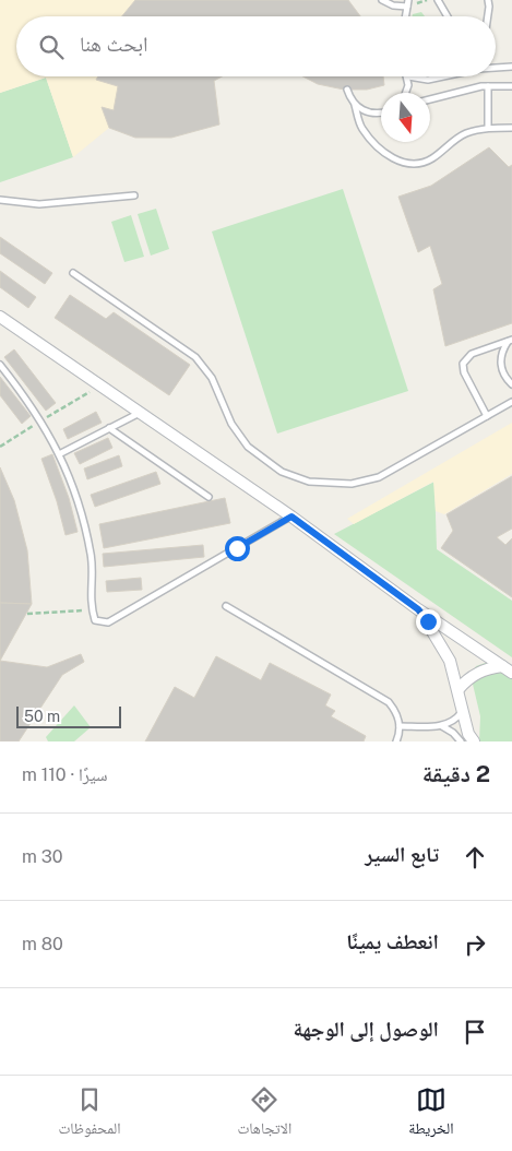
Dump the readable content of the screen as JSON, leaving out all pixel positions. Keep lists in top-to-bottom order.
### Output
{
  "scale_bar": "50 m",
  "north": "bottom",
  "page": {
    "search": "ابحث هنا",
    "scale": "50 m",
    "heading": ["2 دقيقة", "سيرًا · 110 m"],
    "list": [
      ["تابع السير", "30 m"],
      ["انعطف يمينًا", "80 m"],
      "الوصول إلى الوجهة"
    ],
    "nav": ["الخريطة", "الاتجاهات", "المحفوظات"]
  }
}
